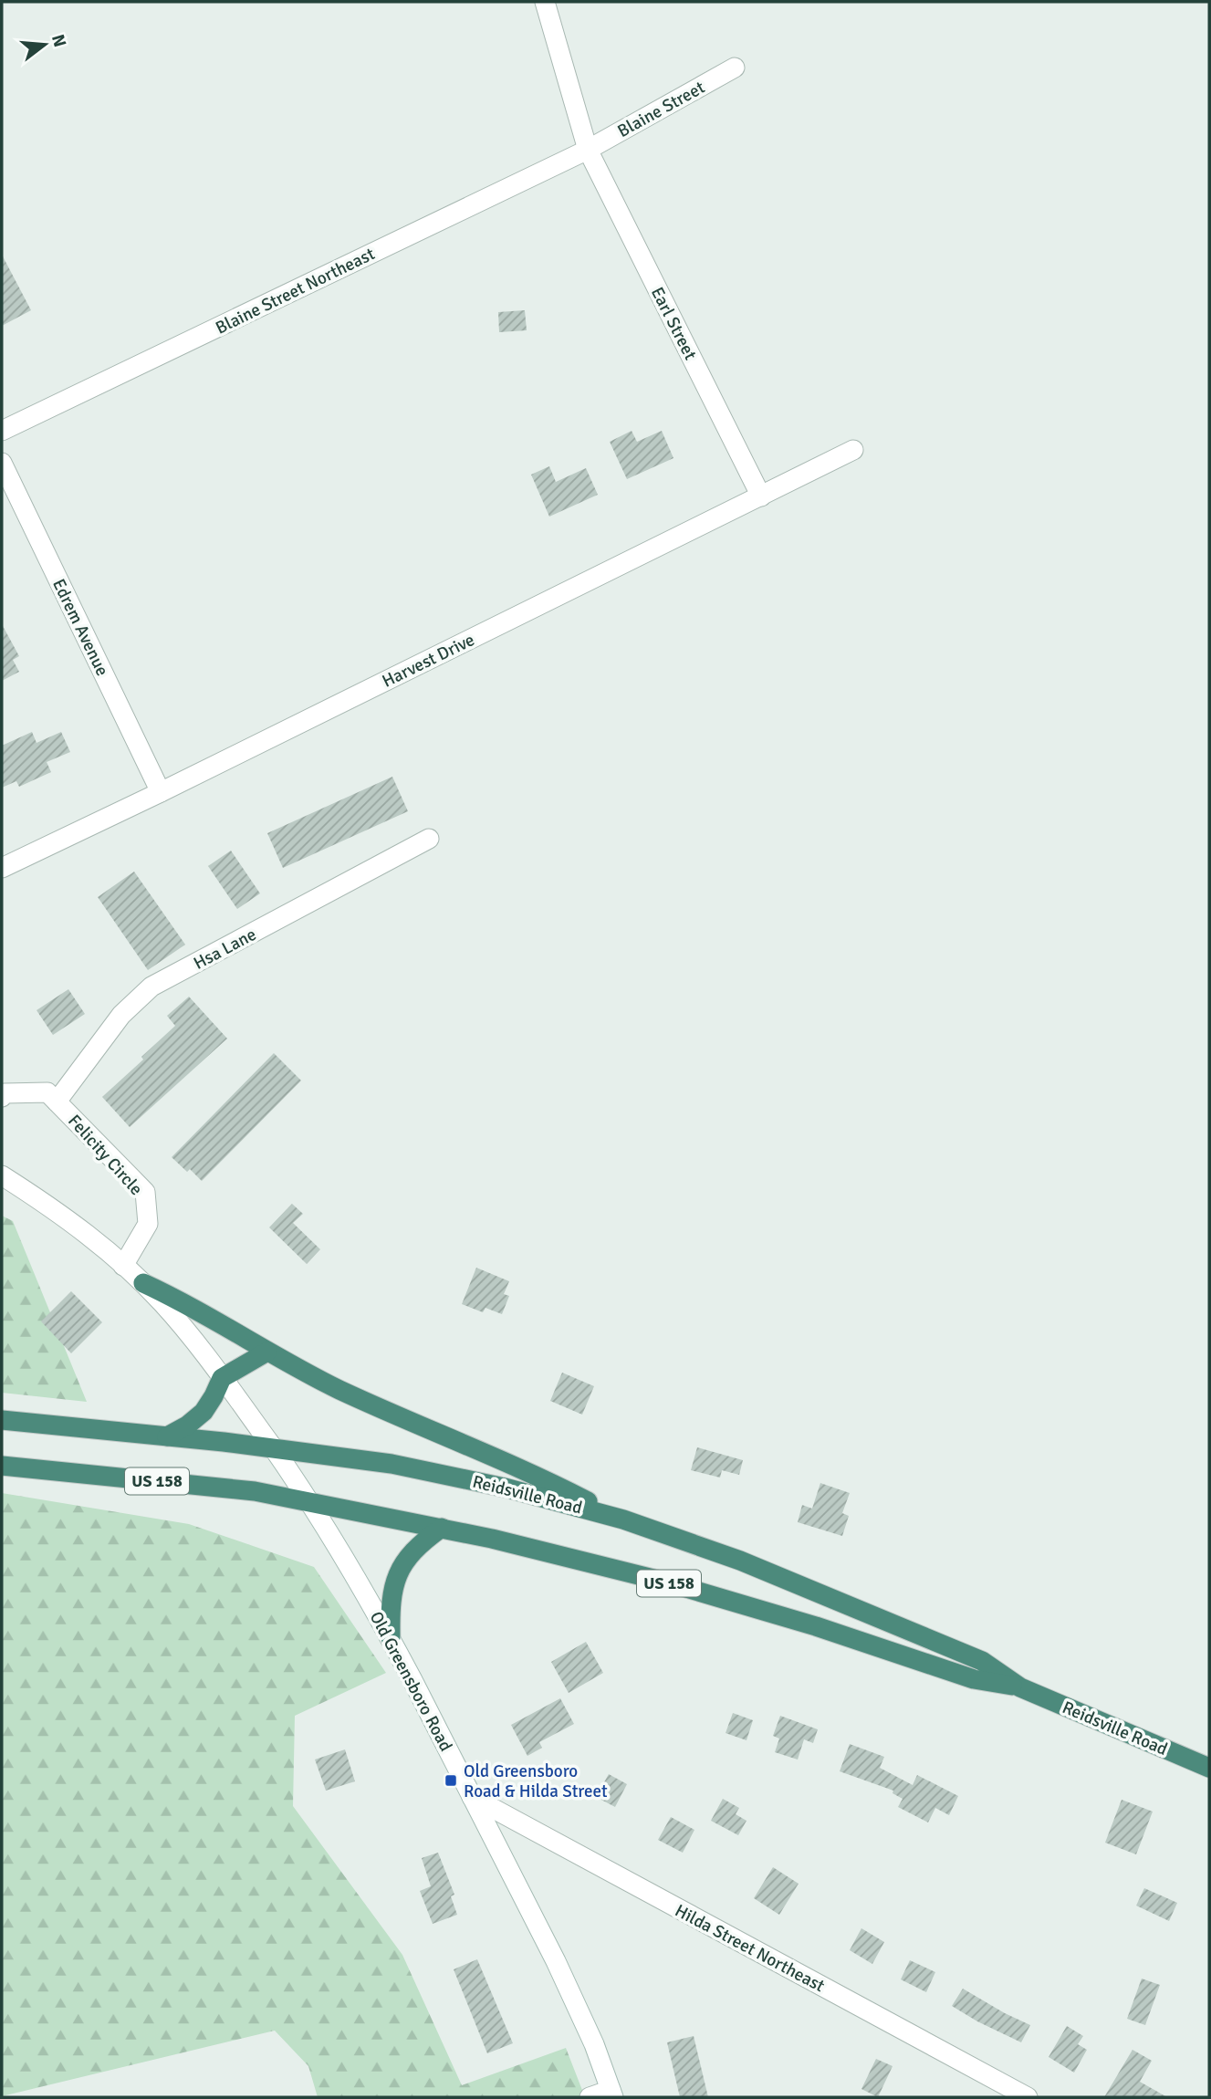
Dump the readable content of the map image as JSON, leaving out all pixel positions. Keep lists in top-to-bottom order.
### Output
{
  "streets": {
    "highway": ["US 158", "Reidsville Road"],
    "street": [
      "Blaine Street",
      "Blaine Street Northeast",
      "Earl Street",
      "Edrem Avenue",
      "Harvest Drive",
      "Hsa Lane",
      "Felicity Circle",
      "Old Greensboro Road",
      "Hilda Street Northeast"
    ]
  },
  "crossings": [
    ["Blaine Street", "Blaine Street Northeast"],
    ["Blaine Street", "Earl Street"],
    ["Blaine Street Northeast", "Earl Street"],
    ["Earl Street", "Harvest Drive"],
    ["Edrem Avenue", "Harvest Drive"],
    ["Hsa Lane", "Felicity Circle"],
    ["Felicity Circle", "Old Greensboro Road"],
    ["Reidsville Road", "Old Greensboro Road"],
    ["Old Greensboro Road", "Hilda Street Northeast"]
  ],
  "places": {
    "transit": ["Old Greensboro Road & Hilda Street"]
  },
  "north": "right"
}
